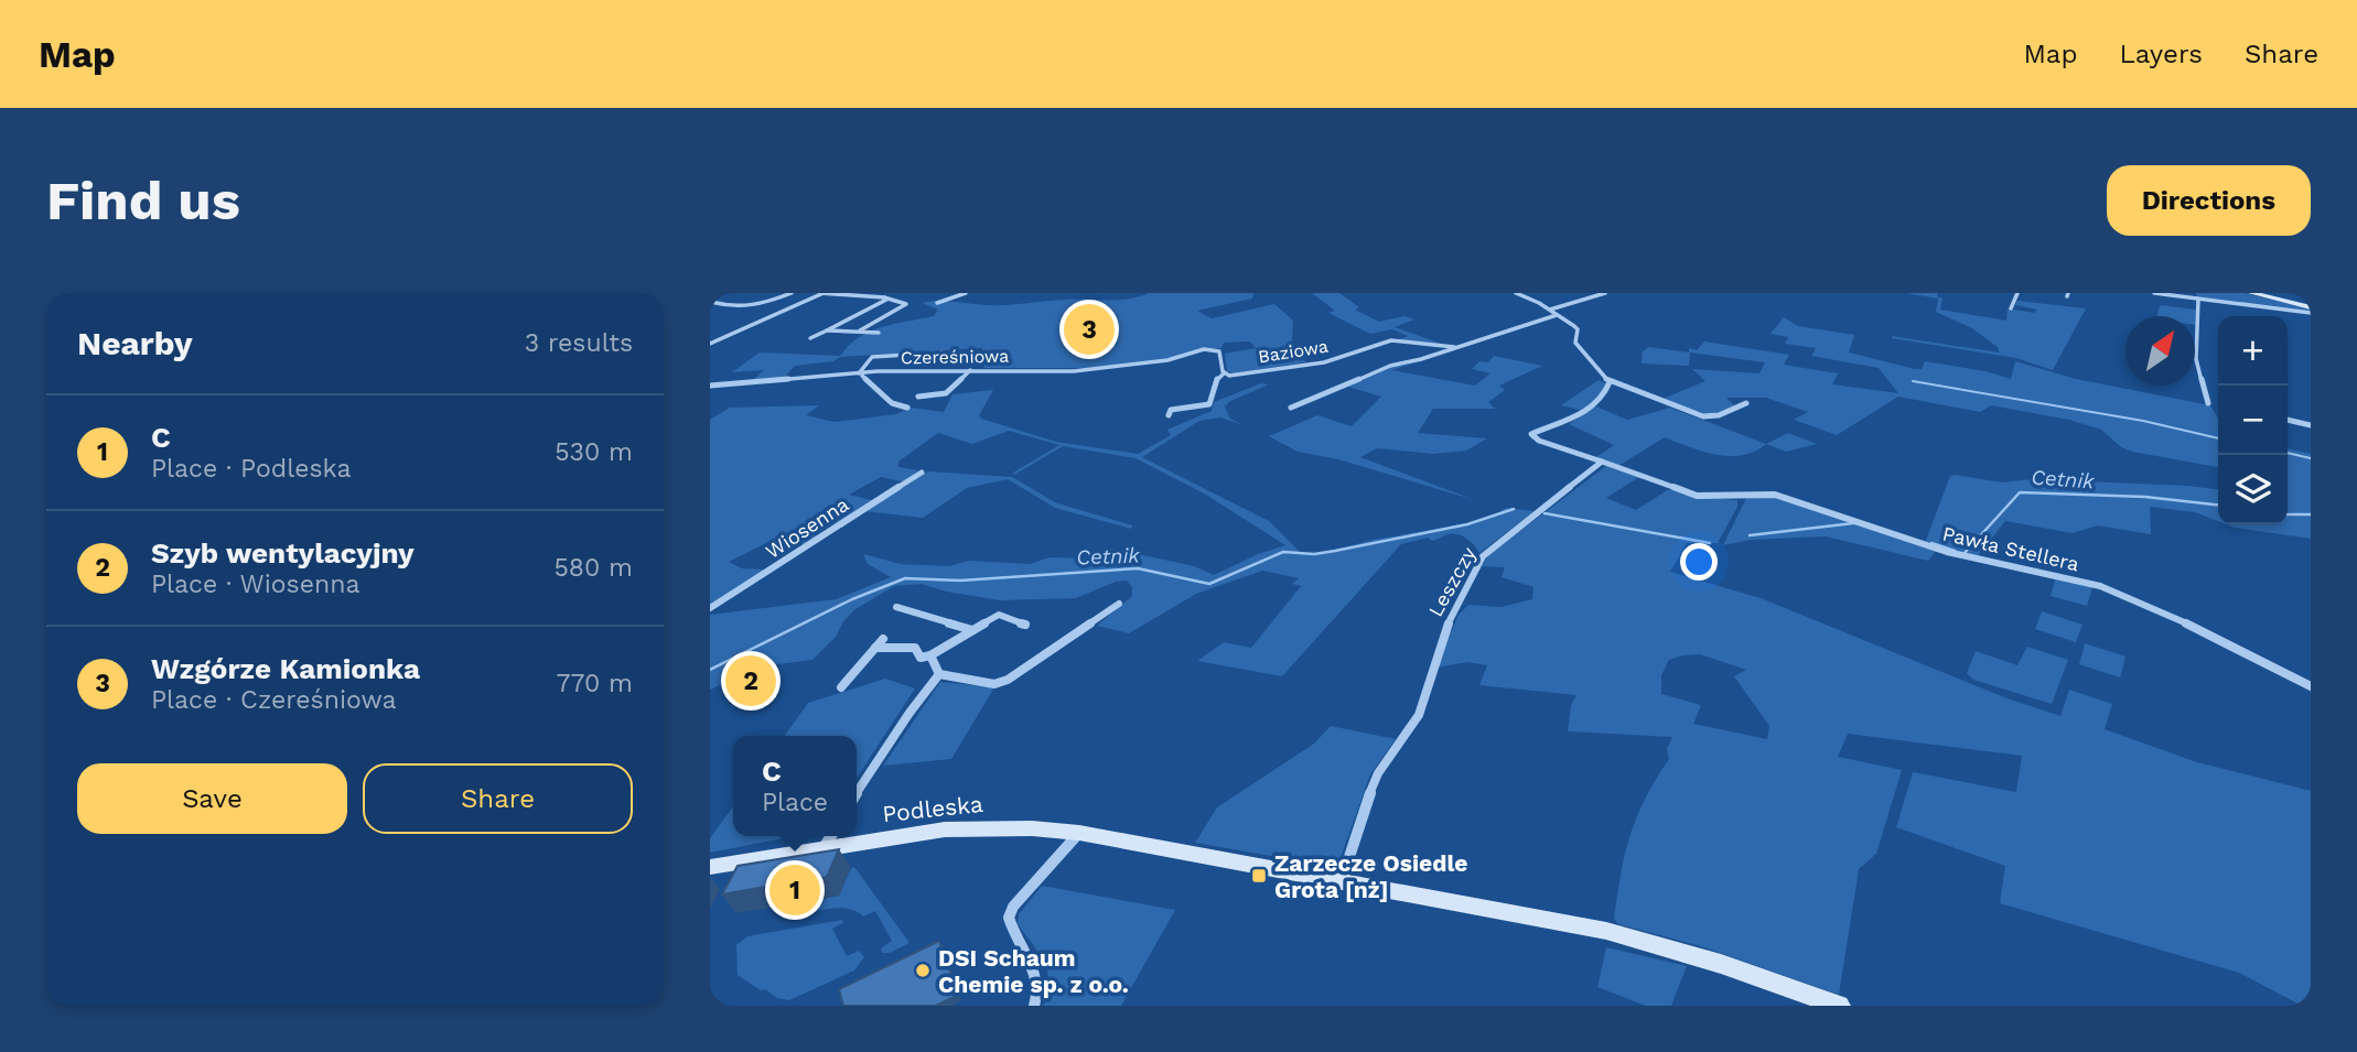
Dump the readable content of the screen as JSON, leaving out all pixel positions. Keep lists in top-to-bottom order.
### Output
{
  "streets": {
    "street": [
      "Baziowa",
      "Czereśniowa",
      "Wiosenna",
      "Pawła Stellera",
      "Leszczy",
      "Podleska"
    ]
  },
  "crossings": [
    ["Baziowa", "Czereśniowa"],
    ["Pawła Stellera", "Leszczy"],
    ["Leszczy", "Podleska"]
  ],
  "water": ["Cetnik"],
  "places": {
    "transit": ["Zarzecze Osiedle Grota [nż]"],
    "other": ["DSI Schaum Chemie sp. z o.o."]
  },
  "north": "top right",
  "page": {
    "header": "Map",
    "nav": ["Map", "Layers", "Share"],
    "buttons": [
      "Directions",
      ["Save", "Share"]
    ],
    "title": "Find us",
    "heading": ["Nearby", "3 results"],
    "pins": ["3", "2", "1"],
    "map_buttons": ["+", "−"],
    "list": [
      {
        "mark": "1",
        "name": "C",
        "note": "Place · Podleska",
        "value": "530 m"
      },
      {
        "mark": "2",
        "name": "Szyb wentylacyjny",
        "note": "Place · Wiosenna",
        "value": "580 m"
      },
      {
        "mark": "3",
        "name": "Wzgórze Kamionka",
        "note": "Place · Czereśniowa",
        "value": "770 m"
      }
    ],
    "popup": ["C", "Place"]
  }
}
